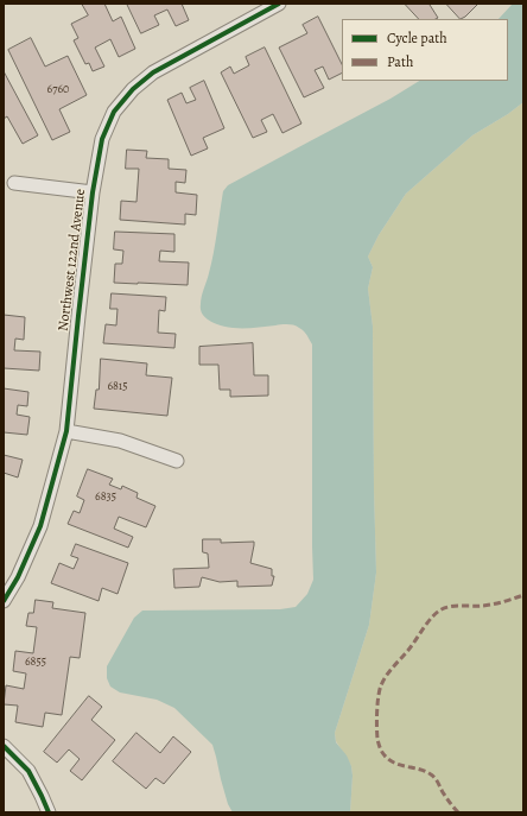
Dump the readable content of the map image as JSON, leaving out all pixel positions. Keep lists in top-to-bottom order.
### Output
{
  "streets": {
    "street": ["Northwest 122nd Avenue"]
  },
  "house_numbers": [
    "6760",
    "6815",
    "6835",
    "6855"
  ],
  "legend": ["Cycle path", "Path"]
}
